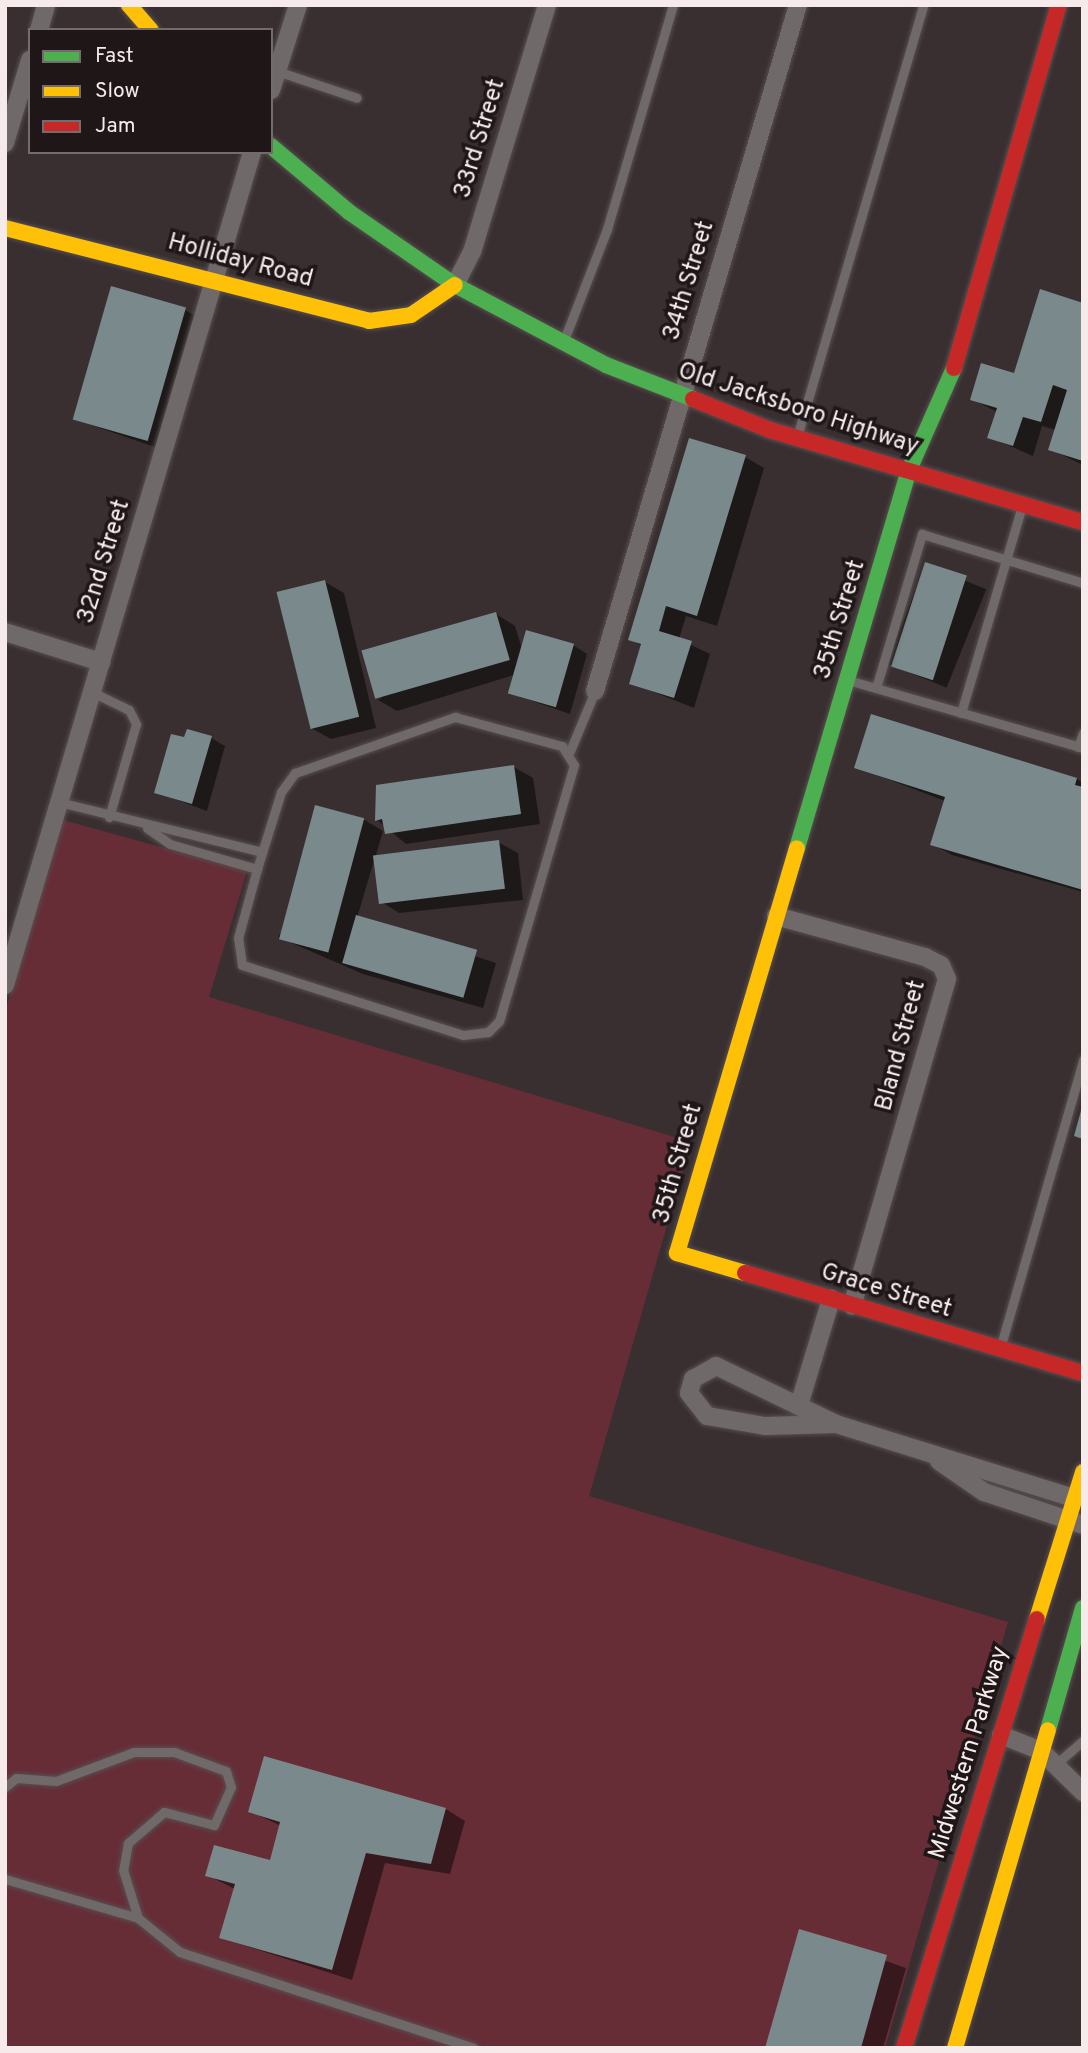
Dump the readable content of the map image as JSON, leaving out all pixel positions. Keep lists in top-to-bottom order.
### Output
{
  "streets": {
    "street": [
      "33rd Street",
      "Holliday Road",
      "34th Street",
      "Old Jacksboro Highway",
      "32nd Street",
      "35th Street",
      "Bland Street",
      "Grace Street",
      "Midwestern Parkway"
    ]
  },
  "crossings": [
    ["33rd Street", "Holliday Road"],
    ["33rd Street", "Old Jacksboro Highway"],
    ["Holliday Road", "Old Jacksboro Highway"],
    ["Holliday Road", "32nd Street"],
    ["34th Street", "Old Jacksboro Highway"],
    ["Old Jacksboro Highway", "35th Street"],
    ["35th Street", "Bland Street"],
    ["35th Street", "Grace Street"],
    ["Bland Street", "Grace Street"]
  ],
  "legend": ["Fast", "Slow", "Jam"]
}
